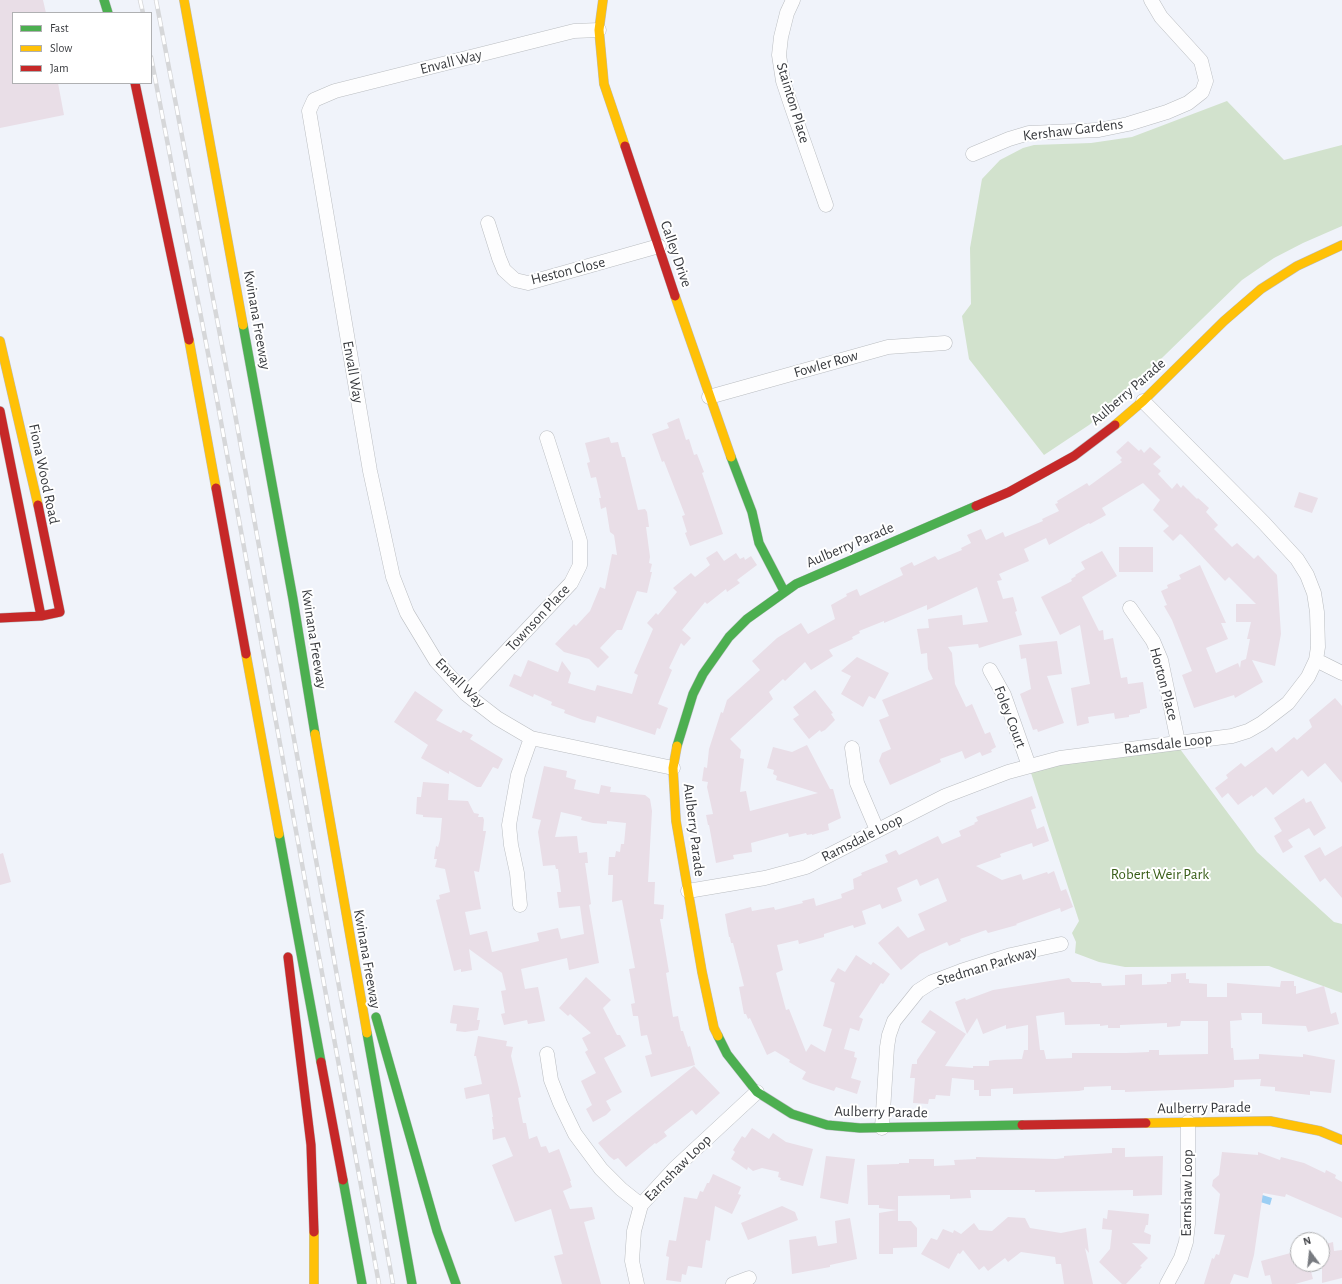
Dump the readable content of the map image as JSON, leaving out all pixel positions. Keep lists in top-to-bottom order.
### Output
{
  "streets": {
    "main road": [
      "Calley Drive",
      "Kwinana Freeway",
      "Aulberry Parade",
      "Fiona Wood Road"
    ],
    "street": [
      "Envall Way",
      "Stainton Place",
      "Kershaw Gardens",
      "Heston Close",
      "Fowler Row",
      "Townson Place",
      "Horton Place",
      "Foley Court",
      "Ramsdale Loop",
      "Stedman Parkway",
      "Earnshaw Loop"
    ]
  },
  "crossings": [
    ["Envall Way", "Calley Drive"],
    ["Envall Way", "Aulberry Parade"],
    ["Envall Way", "Townson Place"],
    ["Calley Drive", "Heston Close"],
    ["Calley Drive", "Fowler Row"],
    ["Calley Drive", "Aulberry Parade"],
    ["Aulberry Parade", "Ramsdale Loop"],
    ["Aulberry Parade", "Stedman Parkway"],
    ["Aulberry Parade", "Earnshaw Loop"],
    ["Horton Place", "Ramsdale Loop"],
    ["Foley Court", "Ramsdale Loop"]
  ],
  "parks": ["Robert Weir Park"],
  "legend": ["Fast", "Slow", "Jam"],
  "north": "top"
}
